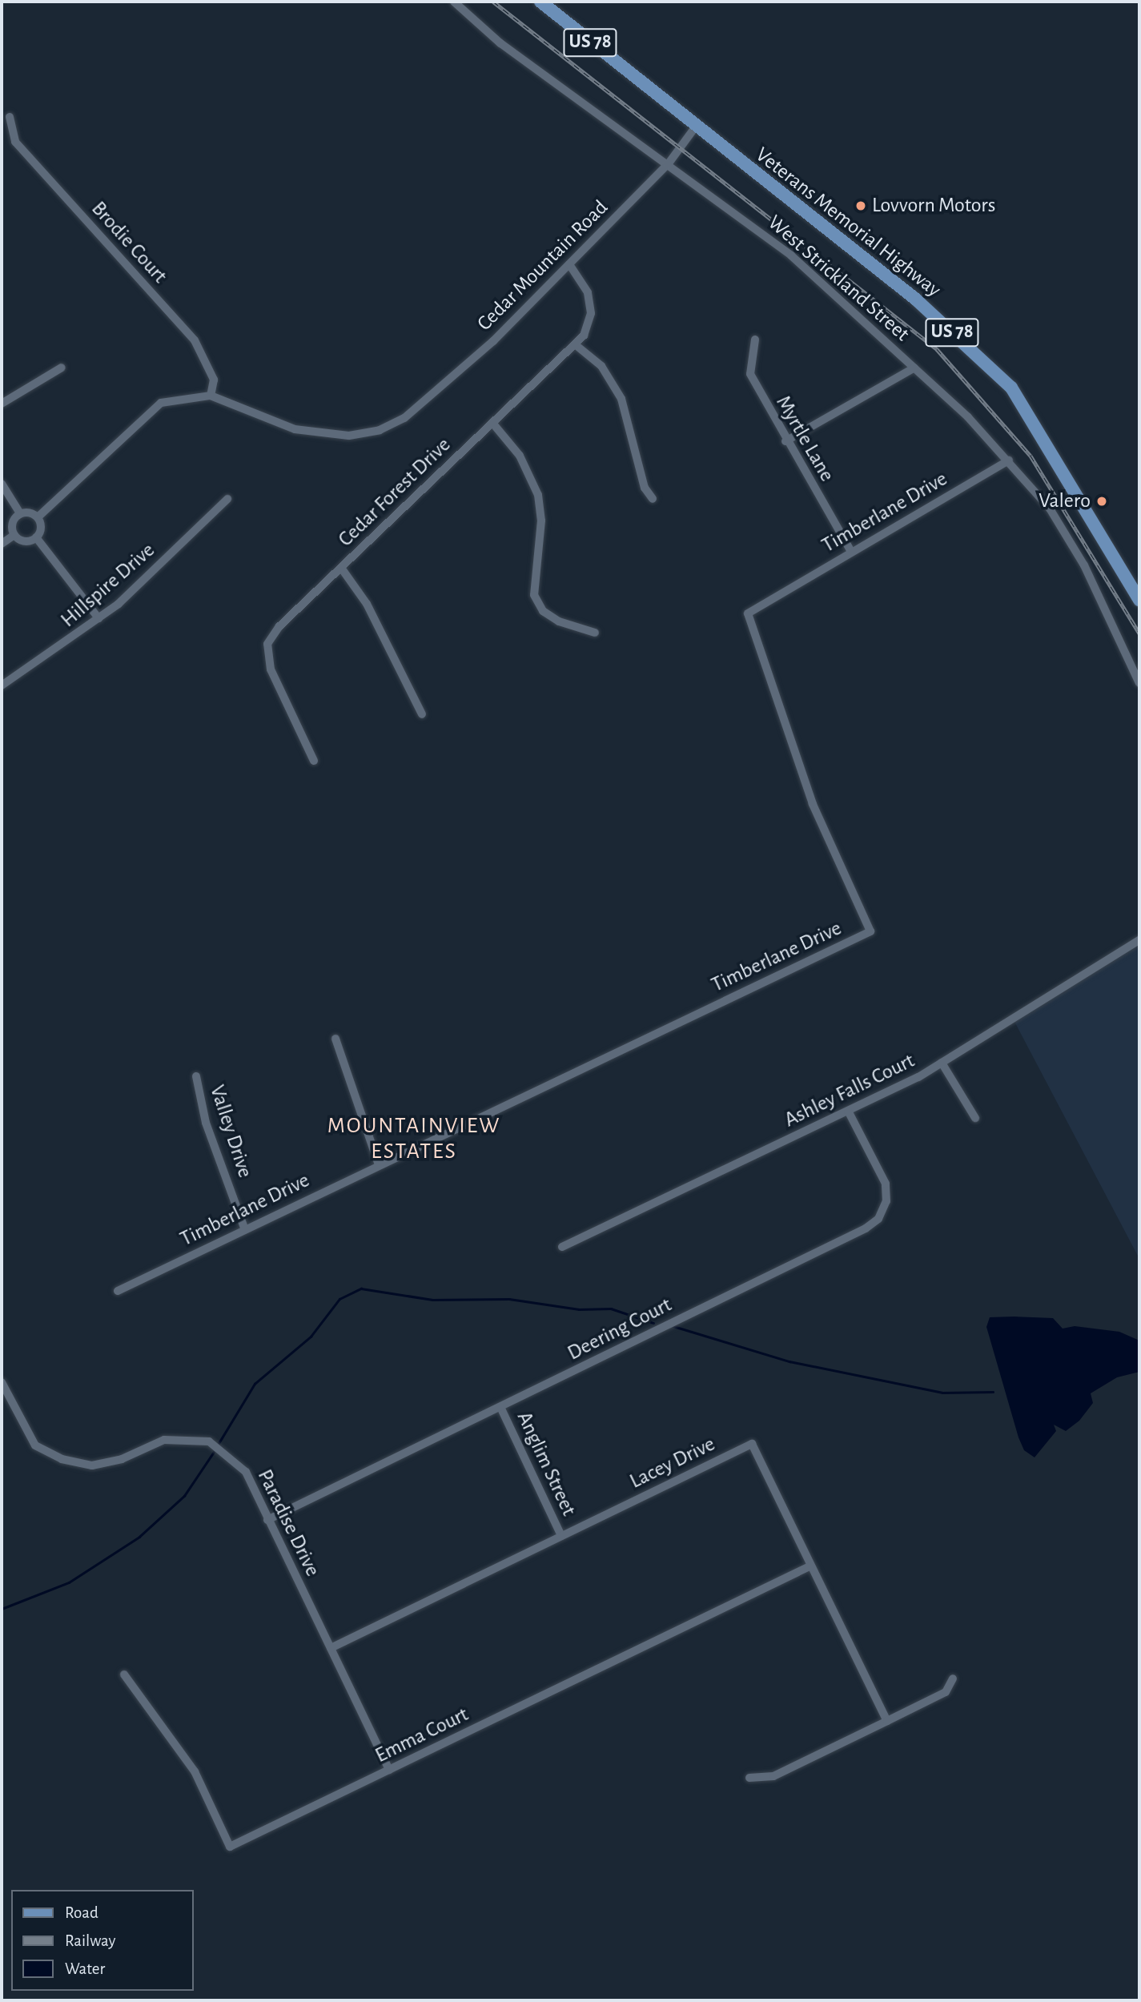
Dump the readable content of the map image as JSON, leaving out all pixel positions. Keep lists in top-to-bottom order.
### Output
{
  "streets": {
    "main road": ["US 78", "Veterans Memorial Highway"],
    "street": [
      "Brodie Court",
      "Cedar Mountain Road",
      "West Strickland Street",
      "Myrtle Lane",
      "Cedar Forest Drive",
      "Timberlane Drive",
      "Hillspire Drive",
      "Ashley Falls Court",
      "Valley Drive",
      "Deering Court",
      "Lacey Drive",
      "Anglim Street",
      "Paradise Drive",
      "Emma Court"
    ]
  },
  "crossings": [
    ["Veterans Memorial Highway", "Cedar Mountain Road"],
    ["Brodie Court", "Cedar Mountain Road"],
    ["Cedar Mountain Road", "West Strickland Street"],
    ["Cedar Mountain Road", "Cedar Forest Drive"],
    ["West Strickland Street", "Timberlane Drive"],
    ["Myrtle Lane", "Timberlane Drive"],
    ["Timberlane Drive", "Valley Drive"],
    ["Ashley Falls Court", "Deering Court"],
    ["Deering Court", "Anglim Street"],
    ["Deering Court", "Paradise Drive"],
    ["Lacey Drive", "Anglim Street"],
    ["Lacey Drive", "Paradise Drive"],
    ["Lacey Drive", "Emma Court"],
    ["Paradise Drive", "Emma Court"]
  ],
  "districts": ["MOUNTAINVIEW ESTATES"],
  "places": ["Lovvorn Motors", "Valero"],
  "legend": ["Road", "Railway", "Water"]
}
